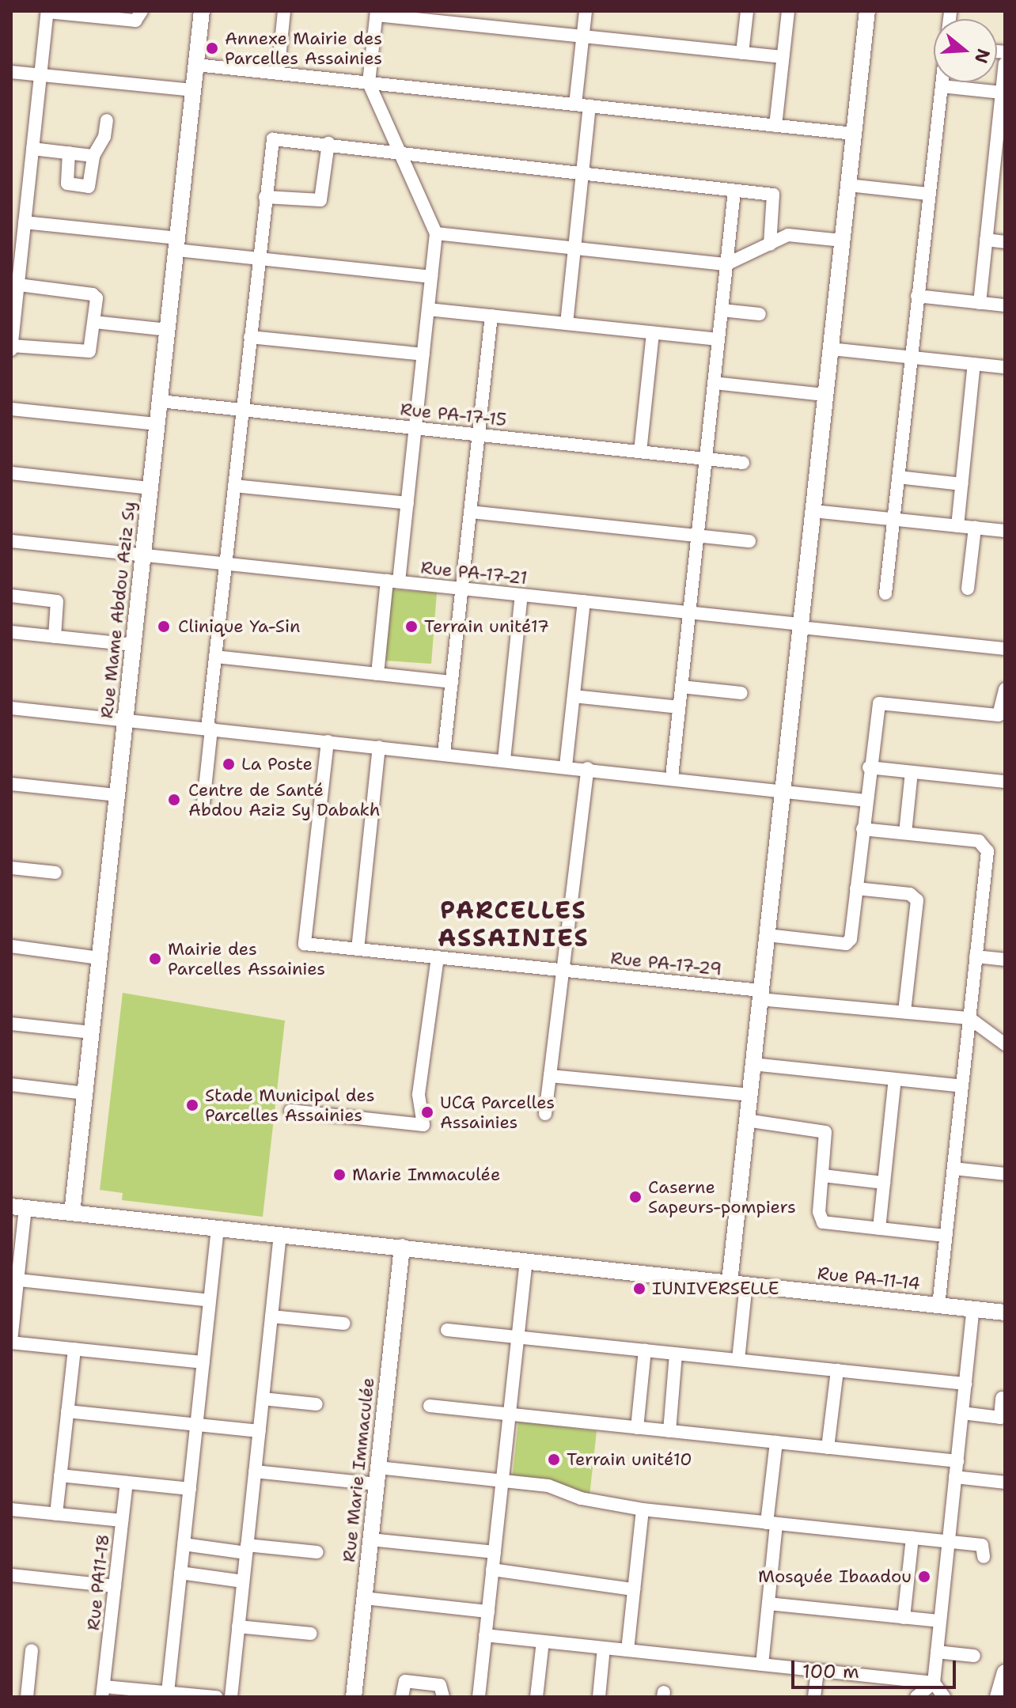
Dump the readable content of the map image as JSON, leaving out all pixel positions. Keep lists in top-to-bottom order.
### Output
{
  "streets": {
    "street": [
      "Rue PA-17-15",
      "Rue PA-17-21",
      "Rue Mame Abdou Aziz Sy",
      "Rue PA-17-29",
      "Rue PA-11-14",
      "Rue Marie Immaculée",
      "Rue PA11-18"
    ]
  },
  "crossings": [
    ["Rue PA-17-15", "Rue Mame Abdou Aziz Sy"],
    ["Rue PA-17-21", "Rue Mame Abdou Aziz Sy"],
    ["Rue Mame Abdou Aziz Sy", "Rue PA-11-14"],
    ["Rue PA-11-14", "Rue Marie Immaculée"]
  ],
  "districts": ["PARCELLES ASSAINIES"],
  "places": [
    "Annexe Mairie des Parcelles Assainies",
    "Clinique Ya-Sin",
    "Terrain unité17",
    "La Poste",
    "Centre de Santé Abdou Aziz Sy Dabakh",
    "Mairie des Parcelles Assainies",
    "Stade Municipal des Parcelles Assainies",
    "UCG Parcelles Assainies",
    "Marie Immaculée",
    "Caserne Sapeurs-pompiers",
    "IUNIVERSELLE",
    "Terrain unité10",
    "Mosquée Ibaadou"
  ],
  "scale_bar": "100 m",
  "north": "right"
}
